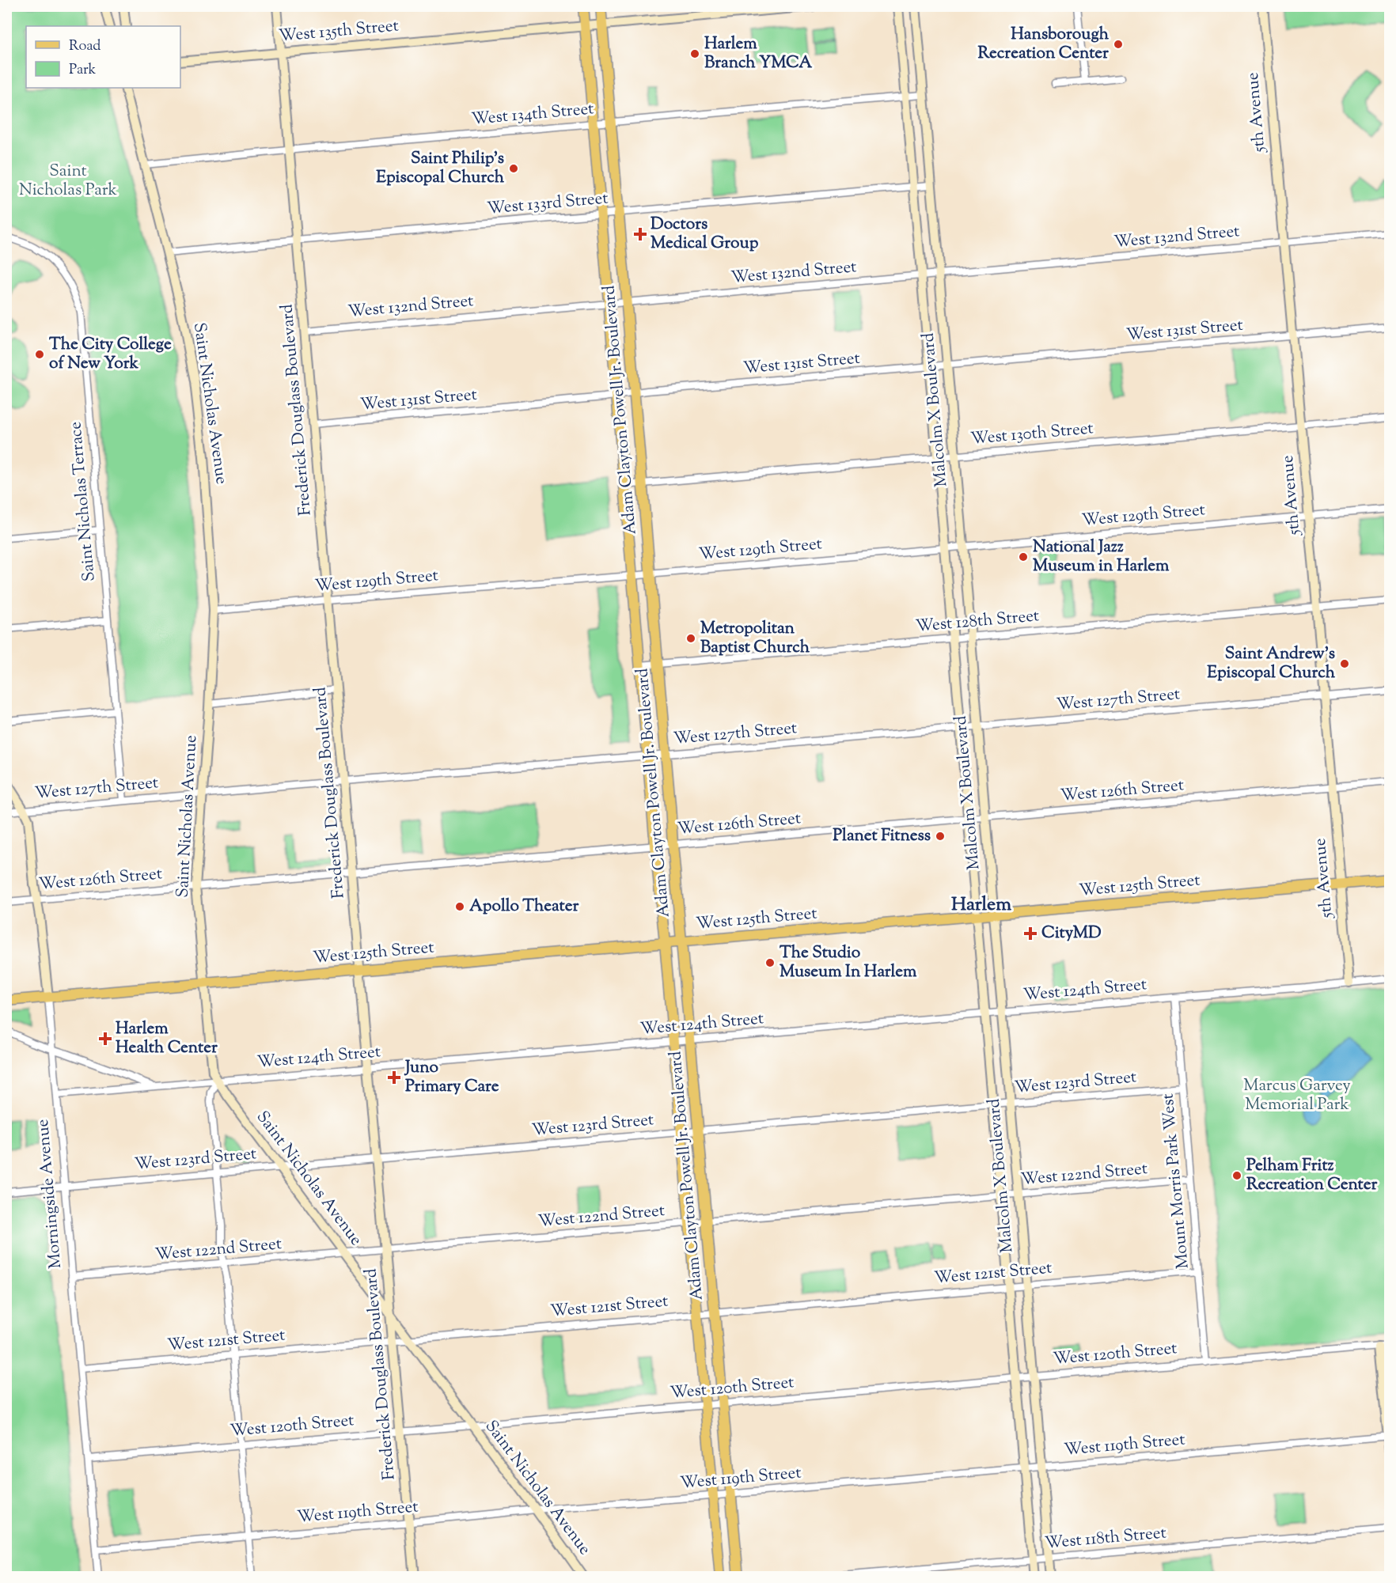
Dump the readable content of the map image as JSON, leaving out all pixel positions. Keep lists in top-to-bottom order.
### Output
{
  "streets": {
    "main road": [
      "West 135th Street",
      "5th Avenue",
      "Saint Nicholas Avenue",
      "Frederick Douglass Boulevard",
      "Adam Clayton Powell Jr. Boulevard",
      "Malcolm X Boulevard",
      "West 125th Street",
      "Morningside Avenue"
    ],
    "street": [
      "West 134th Street",
      "West 133rd Street",
      "West 132nd Street",
      "West 131st Street",
      "West 130th Street",
      "Saint Nicholas Terrace",
      "West 129th Street",
      "West 128th Street",
      "West 127th Street",
      "West 126th Street",
      "West 124th Street",
      "West 123rd Street",
      "West 122nd Street",
      "Mount Morris Park West",
      "West 121st Street",
      "West 120th Street",
      "West 119th Street",
      "West 118th Street"
    ]
  },
  "crossings": [
    ["West 135th Street", "Frederick Douglass Boulevard"],
    ["West 135th Street", "Adam Clayton Powell Jr. Boulevard"],
    ["5th Avenue", "West 132nd Street"],
    ["5th Avenue", "West 131st Street"],
    ["5th Avenue", "West 130th Street"],
    ["5th Avenue", "West 129th Street"],
    ["5th Avenue", "West 128th Street"],
    ["5th Avenue", "West 127th Street"],
    ["5th Avenue", "West 126th Street"],
    ["5th Avenue", "West 125th Street"],
    ["5th Avenue", "West 124th Street"],
    ["West 134th Street", "Saint Nicholas Avenue"],
    ["West 134th Street", "Frederick Douglass Boulevard"],
    ["West 134th Street", "Adam Clayton Powell Jr. Boulevard"],
    ["West 134th Street", "Malcolm X Boulevard"],
    ["West 133rd Street", "Saint Nicholas Avenue"],
    ["West 133rd Street", "Frederick Douglass Boulevard"],
    ["West 133rd Street", "Adam Clayton Powell Jr. Boulevard"],
    ["West 133rd Street", "Malcolm X Boulevard"],
    ["West 132nd Street", "Frederick Douglass Boulevard"],
    ["West 132nd Street", "Adam Clayton Powell Jr. Boulevard"],
    ["West 132nd Street", "Malcolm X Boulevard"],
    ["West 131st Street", "Frederick Douglass Boulevard"],
    ["West 131st Street", "Adam Clayton Powell Jr. Boulevard"],
    ["West 131st Street", "Malcolm X Boulevard"],
    ["Saint Nicholas Avenue", "Frederick Douglass Boulevard"],
    ["Saint Nicholas Avenue", "West 129th Street"],
    ["Saint Nicholas Avenue", "West 127th Street"],
    ["Saint Nicholas Avenue", "West 126th Street"],
    ["Saint Nicholas Avenue", "West 125th Street"],
    ["Saint Nicholas Avenue", "West 124th Street"],
    ["Saint Nicholas Avenue", "West 123rd Street"],
    ["Saint Nicholas Avenue", "West 122nd Street"],
    ["Saint Nicholas Avenue", "West 121st Street"],
    ["Saint Nicholas Avenue", "West 120th Street"],
    ["Saint Nicholas Avenue", "West 119th Street"],
    ["Frederick Douglass Boulevard", "West 129th Street"],
    ["Frederick Douglass Boulevard", "West 127th Street"],
    ["Frederick Douglass Boulevard", "West 126th Street"],
    ["Frederick Douglass Boulevard", "West 125th Street"],
    ["Frederick Douglass Boulevard", "West 124th Street"],
    ["Frederick Douglass Boulevard", "West 123rd Street"],
    ["Frederick Douglass Boulevard", "West 122nd Street"],
    ["Frederick Douglass Boulevard", "West 121st Street"],
    ["Frederick Douglass Boulevard", "West 120th Street"],
    ["Frederick Douglass Boulevard", "West 119th Street"],
    ["Adam Clayton Powell Jr. Boulevard", "West 130th Street"],
    ["Adam Clayton Powell Jr. Boulevard", "West 129th Street"],
    ["Adam Clayton Powell Jr. Boulevard", "West 128th Street"],
    ["Adam Clayton Powell Jr. Boulevard", "West 127th Street"],
    ["Adam Clayton Powell Jr. Boulevard", "West 126th Street"],
    ["Adam Clayton Powell Jr. Boulevard", "West 125th Street"],
    ["Adam Clayton Powell Jr. Boulevard", "West 124th Street"],
    ["Adam Clayton Powell Jr. Boulevard", "West 123rd Street"],
    ["Adam Clayton Powell Jr. Boulevard", "West 122nd Street"],
    ["Adam Clayton Powell Jr. Boulevard", "West 121st Street"],
    ["Adam Clayton Powell Jr. Boulevard", "West 120th Street"],
    ["Adam Clayton Powell Jr. Boulevard", "West 119th Street"],
    ["Malcolm X Boulevard", "West 130th Street"],
    ["Malcolm X Boulevard", "West 129th Street"],
    ["Malcolm X Boulevard", "West 128th Street"],
    ["Malcolm X Boulevard", "West 127th Street"],
    ["Malcolm X Boulevard", "West 126th Street"],
    ["Malcolm X Boulevard", "West 125th Street"],
    ["Malcolm X Boulevard", "West 124th Street"],
    ["Malcolm X Boulevard", "West 123rd Street"],
    ["Malcolm X Boulevard", "West 122nd Street"],
    ["Malcolm X Boulevard", "West 121st Street"],
    ["Malcolm X Boulevard", "West 120th Street"],
    ["Malcolm X Boulevard", "West 119th Street"],
    ["Malcolm X Boulevard", "West 118th Street"],
    ["Saint Nicholas Terrace", "West 127th Street"],
    ["West 127th Street", "Morningside Avenue"],
    ["West 126th Street", "Morningside Avenue"],
    ["West 125th Street", "Morningside Avenue"],
    ["West 124th Street", "Mount Morris Park West"],
    ["West 124th Street", "Morningside Avenue"],
    ["West 123rd Street", "Mount Morris Park West"],
    ["West 123rd Street", "Morningside Avenue"],
    ["West 122nd Street", "Mount Morris Park West"],
    ["West 122nd Street", "Morningside Avenue"],
    ["Mount Morris Park West", "West 121st Street"],
    ["Mount Morris Park West", "West 120th Street"],
    ["Morningside Avenue", "West 121st Street"],
    ["Morningside Avenue", "West 120th Street"],
    ["Morningside Avenue", "West 119th Street"]
  ],
  "districts": ["Harlem"],
  "parks": ["Saint Nicholas Park", "Marcus Garvey Memorial Park"],
  "places": {
    "other": [
      "Hansborough Recreation Center",
      "Harlem Branch YMCA",
      "Saint Philip's Episcopal Church",
      "The City College of New York",
      "National Jazz Museum in Harlem",
      "Metropolitan Baptist Church",
      "Saint Andrew's Episcopal Church",
      "Planet Fitness",
      "Apollo Theater",
      "The Studio Museum In Harlem",
      "Pelham Fritz Recreation Center"
    ],
    "health": [
      "Doctors Medical Group",
      "CityMD",
      "Harlem Health Center",
      "Juno Primary Care"
    ]
  },
  "legend": ["Road", "Park"]
}
